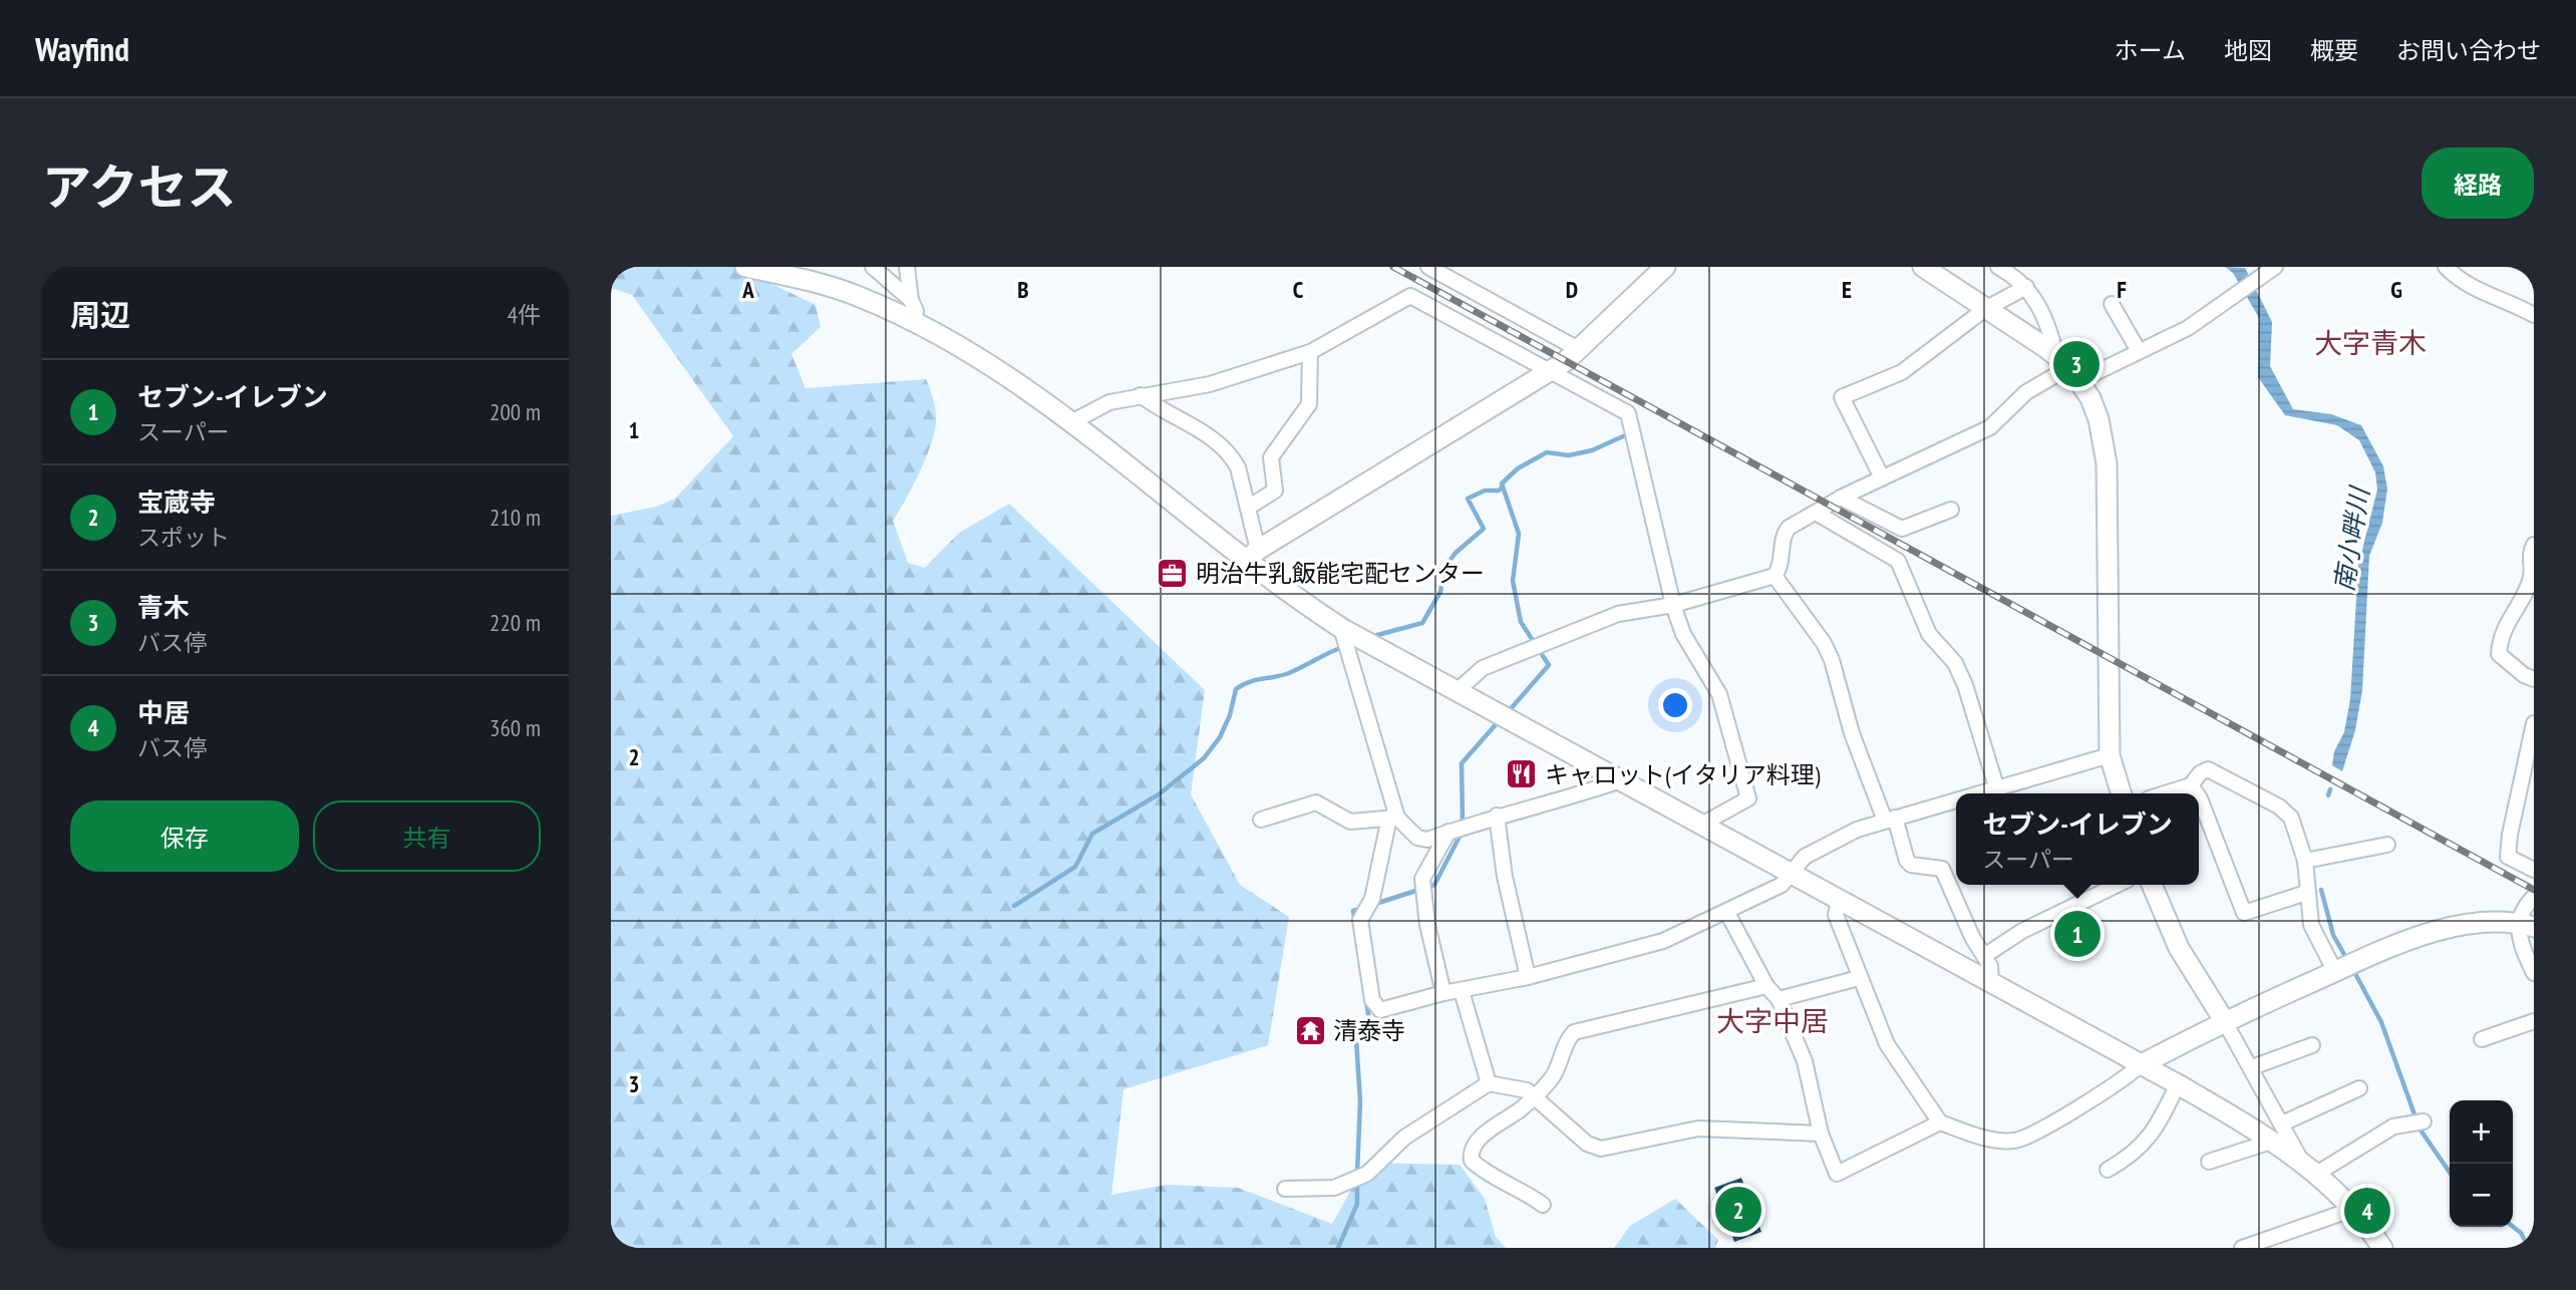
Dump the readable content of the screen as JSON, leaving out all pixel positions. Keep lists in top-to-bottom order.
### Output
{
  "districts": ["大字青木", "大字中居"],
  "water": ["南小畔川"],
  "places": {
    "office": ["明治牛乳飯能宅配センター"],
    "restaurant": ["キャロット(イタリア料理)"],
    "temple": ["清泰寺"]
  },
  "page": {
    "header": "Wayfind",
    "nav": [
      "ホーム",
      "地図",
      "概要",
      "お問い合わせ"
    ],
    "title": "アクセス",
    "buttons": [
      "経路",
      ["保存", "共有"]
    ],
    "heading": ["周辺", "4件"],
    "pins": [
      "3",
      "1",
      "2",
      "4"
    ],
    "list": [
      {
        "mark": "1",
        "name": "セブン-イレブン",
        "note": "スーパー",
        "value": "200 m"
      },
      {
        "mark": "2",
        "name": "宝蔵寺",
        "note": "スポット",
        "value": "210 m"
      },
      {
        "mark": "3",
        "name": "青木",
        "note": "バス停",
        "value": "220 m"
      },
      {
        "mark": "4",
        "name": "中居",
        "note": "バス停",
        "value": "360 m"
      }
    ],
    "popup": ["セブン-イレブン", "スーパー"],
    "map_buttons": ["+", "−"]
  },
  "grid": {
    "columns": [
      "A",
      "B",
      "C",
      "D",
      "E",
      "F",
      "G"
    ],
    "rows": ["1", "2", "3"]
  }
}
